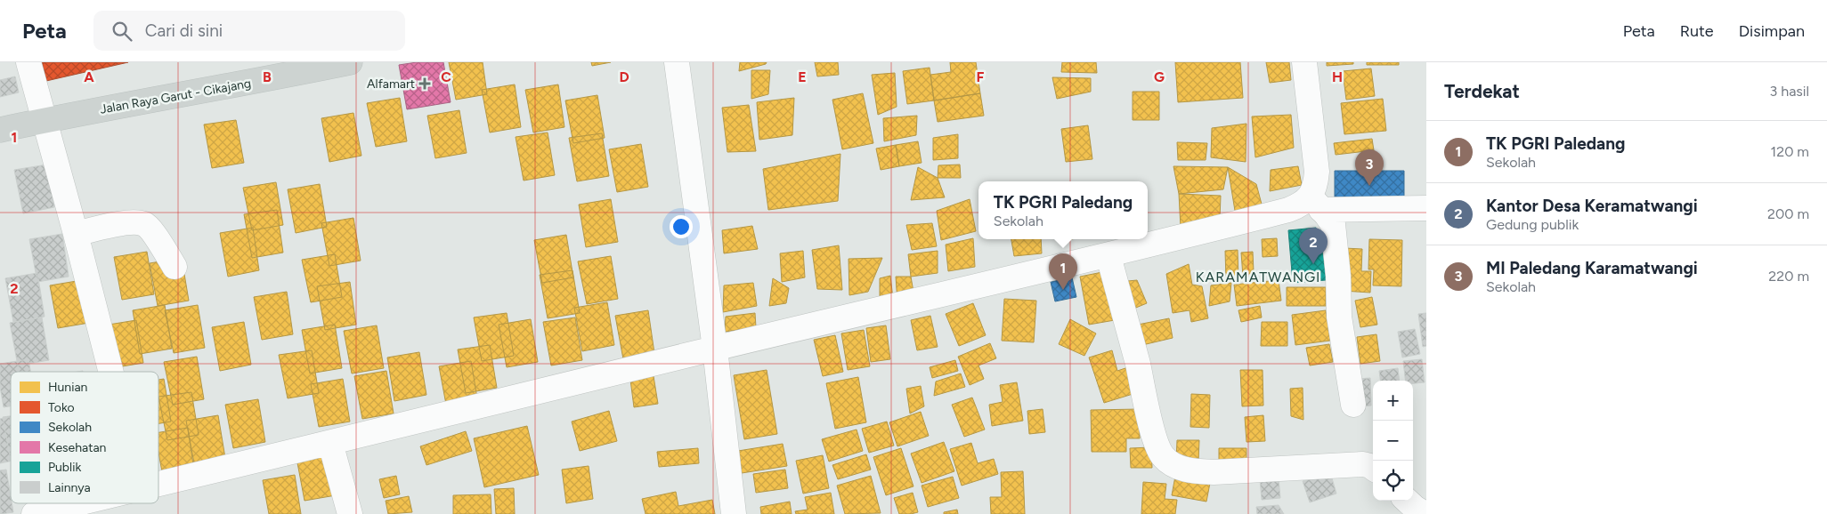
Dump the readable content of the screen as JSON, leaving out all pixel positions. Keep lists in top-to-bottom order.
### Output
{
  "streets": {
    "main road": ["Jalan Raya Garut - Cikajang"]
  },
  "districts": ["KARAMATWANGI"],
  "places": {
    "health": ["Alfamart"]
  },
  "legend": [
    "Hunian",
    "Toko",
    "Sekolah",
    "Kesehatan",
    "Publik",
    "Lainnya"
  ],
  "page": {
    "header": "Peta",
    "search": "Cari di sini",
    "nav": ["Peta", "Rute", "Disimpan"],
    "heading": ["Terdekat", "3 hasil"],
    "list": [
      {
        "mark": "1",
        "name": "TK PGRI Paledang",
        "note": "Sekolah",
        "value": "120 m"
      },
      {
        "mark": "2",
        "name": "Kantor Desa Keramatwangi",
        "note": "Gedung publik",
        "value": "200 m"
      },
      {
        "mark": "3",
        "name": "MI Paledang Karamatwangi",
        "note": "Sekolah",
        "value": "220 m"
      }
    ],
    "pins": ["3", "2", "1"],
    "popup": ["TK PGRI Paledang", "Sekolah"],
    "map_buttons": ["+", "−"]
  },
  "grid": {
    "columns": [
      "A",
      "B",
      "C",
      "D",
      "E",
      "F",
      "G",
      "H"
    ],
    "rows": ["1", "2"]
  }
}
